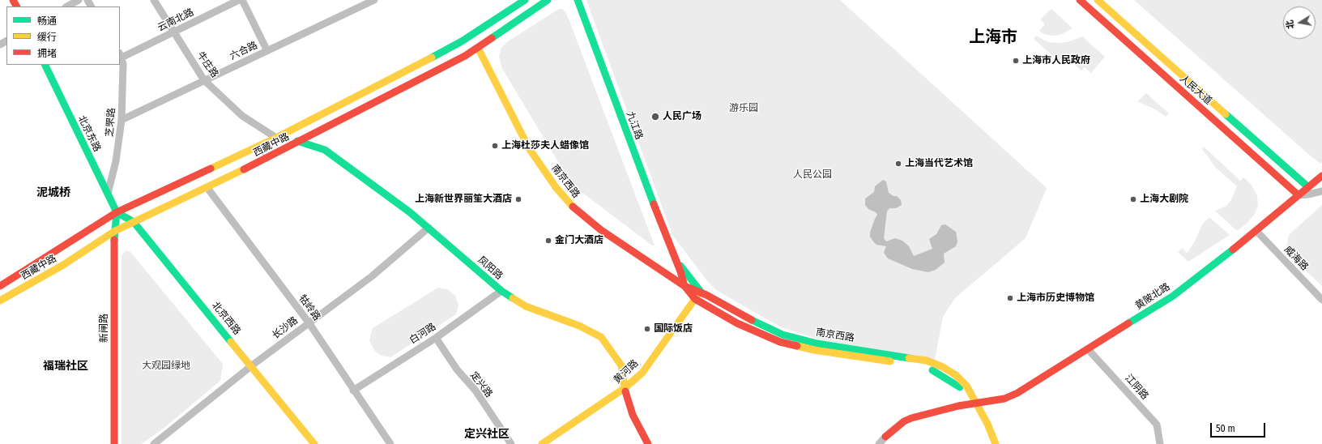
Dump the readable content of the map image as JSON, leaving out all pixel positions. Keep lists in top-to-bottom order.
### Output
{
  "streets": {
    "main road": [
      "人民大道",
      "九江路",
      "北京东路",
      "西藏中路",
      "南京西路",
      "凤阳路",
      "黄陂北路",
      "北京西路",
      "新闸路",
      "黄河路"
    ],
    "street": [
      "云南北路",
      "六合路",
      "牛庄路",
      "芝罘路",
      "威海路",
      "牯岭路",
      "长沙路",
      "白河路",
      "定兴路",
      "江阴路"
    ]
  },
  "crossings": [
    ["云南北路", "牛庄路"],
    ["云南北路", "芝罘路"],
    ["六合路", "牛庄路"],
    ["六合路", "芝罘路"],
    ["牛庄路", "西藏中路"],
    ["牛庄路", "凤阳路"],
    ["人民大道", "黄陂北路"],
    ["芝罘路", "北京东路"],
    ["九江路", "南京西路"],
    ["九江路", "黄河路"],
    ["北京东路", "西藏中路"],
    ["北京东路", "北京西路"],
    ["北京东路", "新闸路"],
    ["西藏中路", "南京西路"],
    ["西藏中路", "凤阳路"],
    ["西藏中路", "牯岭路"],
    ["西藏中路", "北京西路"],
    ["西藏中路", "新闸路"],
    ["南京西路", "黄陂北路"],
    ["南京西路", "黄河路"],
    ["威海路", "黄陂北路"],
    ["凤阳路", "长沙路"],
    ["凤阳路", "白河路"],
    ["凤阳路", "黄河路"],
    ["黄陂北路", "江阴路"],
    ["牯岭路", "长沙路"],
    ["牯岭路", "白河路"],
    ["北京西路", "新闸路"],
    ["北京西路", "长沙路"],
    ["白河路", "定兴路"]
  ],
  "districts": [
    "上海市",
    "泥城桥",
    "福瑞社区",
    "定兴社区"
  ],
  "parks": ["游乐园", "人民公园", "大观园绿地"],
  "places": [
    "上海市人民政府",
    "人民广场",
    "上海杜莎夫人蜡像馆",
    "上海当代艺术馆",
    "上海新世界丽笙大酒店",
    "上海大剧院",
    "金门大酒店",
    "上海市历史博物馆",
    "国际饭店"
  ],
  "legend": ["畅通", "缓行", "拥堵"],
  "scale_bar": "50 m",
  "north": "left"
}
